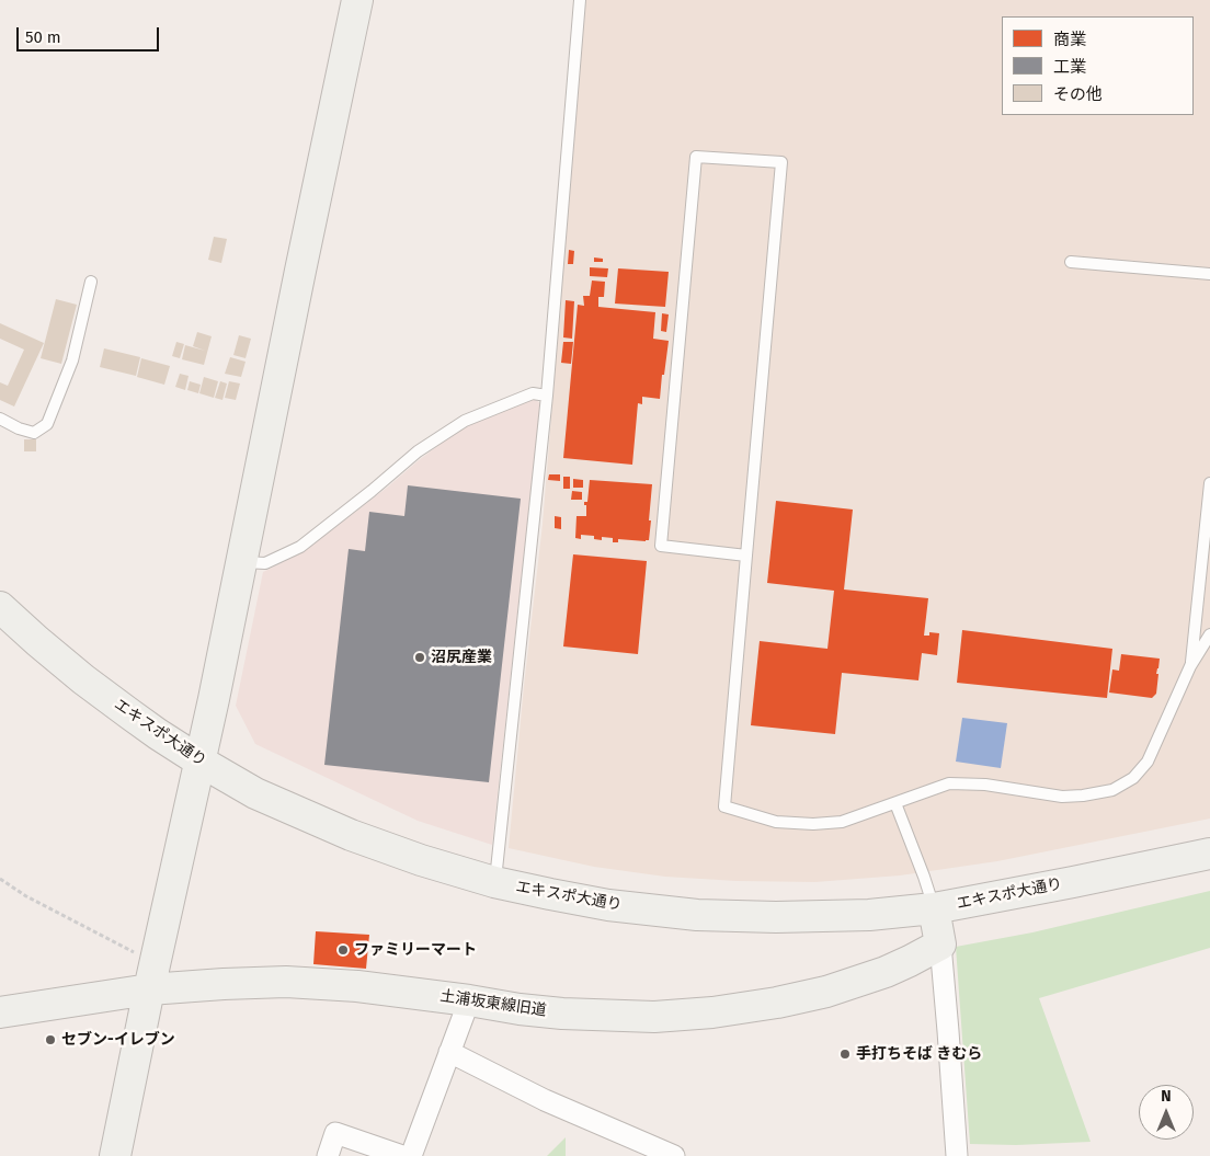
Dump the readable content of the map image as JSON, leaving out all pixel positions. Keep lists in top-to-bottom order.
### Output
{
  "streets": {
    "street": ["エキスポ大通り", "土浦坂東線旧道"]
  },
  "places": [
    "沼尻産業",
    "ファミリーマート",
    "セブン-イレブン",
    "手打ちそば きむら"
  ],
  "legend": ["商業", "工業", "その他"],
  "scale_bar": "50 m",
  "north": "top"
}
